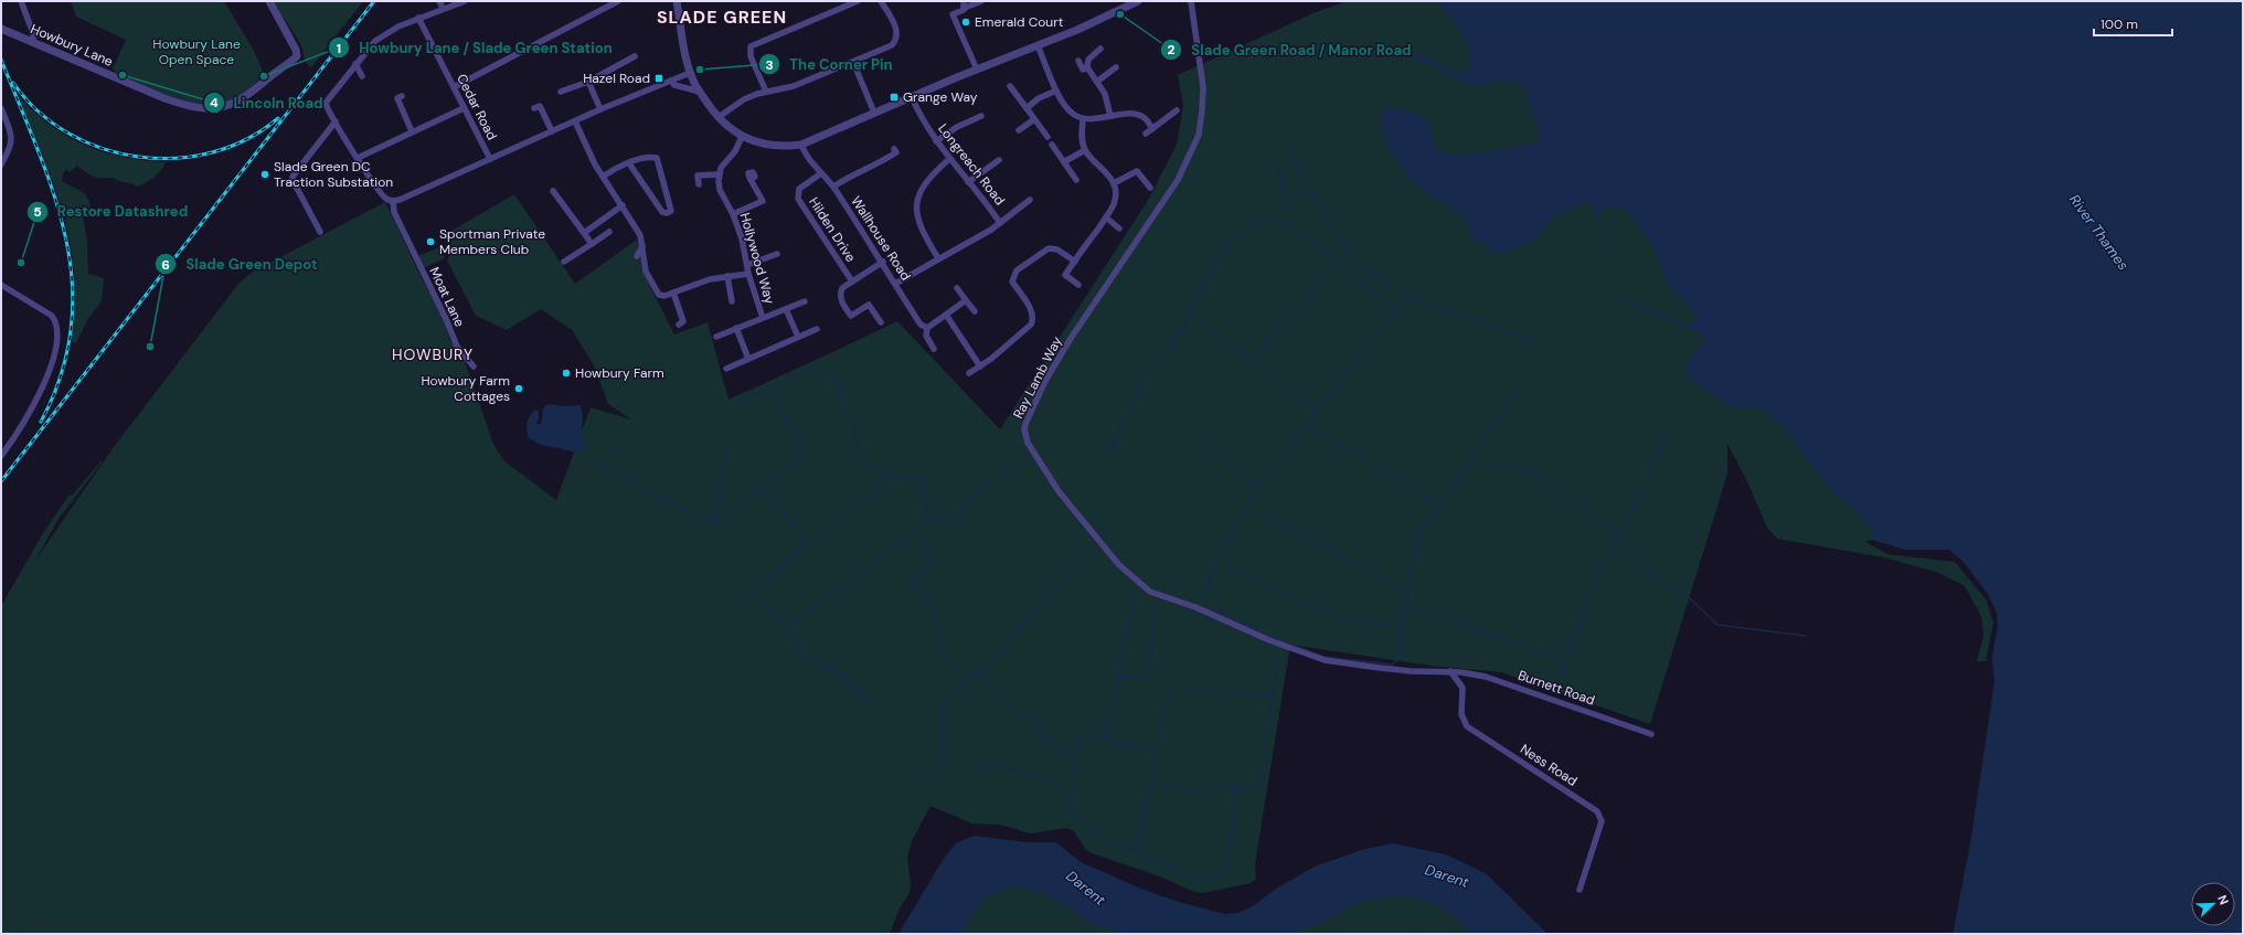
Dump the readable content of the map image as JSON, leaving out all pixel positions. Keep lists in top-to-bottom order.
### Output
{
  "streets": {
    "street": [
      "Howbury Lane",
      "Cedar Road",
      "Longreach Road",
      "Hilden Drive",
      "Wallhouse Road",
      "Hollywood Way",
      "Moat Lane",
      "Ray Lamb Way",
      "Burnett Road",
      "Ness Road"
    ]
  },
  "crossings": [
    ["Hilden Drive", "Wallhouse Road"],
    ["Ray Lamb Way", "Burnett Road"],
    ["Ray Lamb Way", "Ness Road"],
    ["Burnett Road", "Ness Road"]
  ],
  "districts": ["SLADE GREEN", "HOWBURY"],
  "water": ["River Thames", "Darent"],
  "parks": ["Howbury Lane Open Space"],
  "places": {
    "other": [
      "Slade Green Road / Manor Road",
      "Emerald Court",
      "The Corner Pin",
      "Lincoln Road",
      "Howbury Lane / Slade Green Station",
      "Slade Green DC Traction Substation",
      "Sportman Private Members Club",
      "Restore Datashred",
      "Slade Green Depot",
      "Howbury Farm",
      "Howbury Farm Cottages"
    ],
    "transit": ["Hazel Road", "Grange Way"]
  },
  "scale_bar": "100 m",
  "north": "top right"
}
